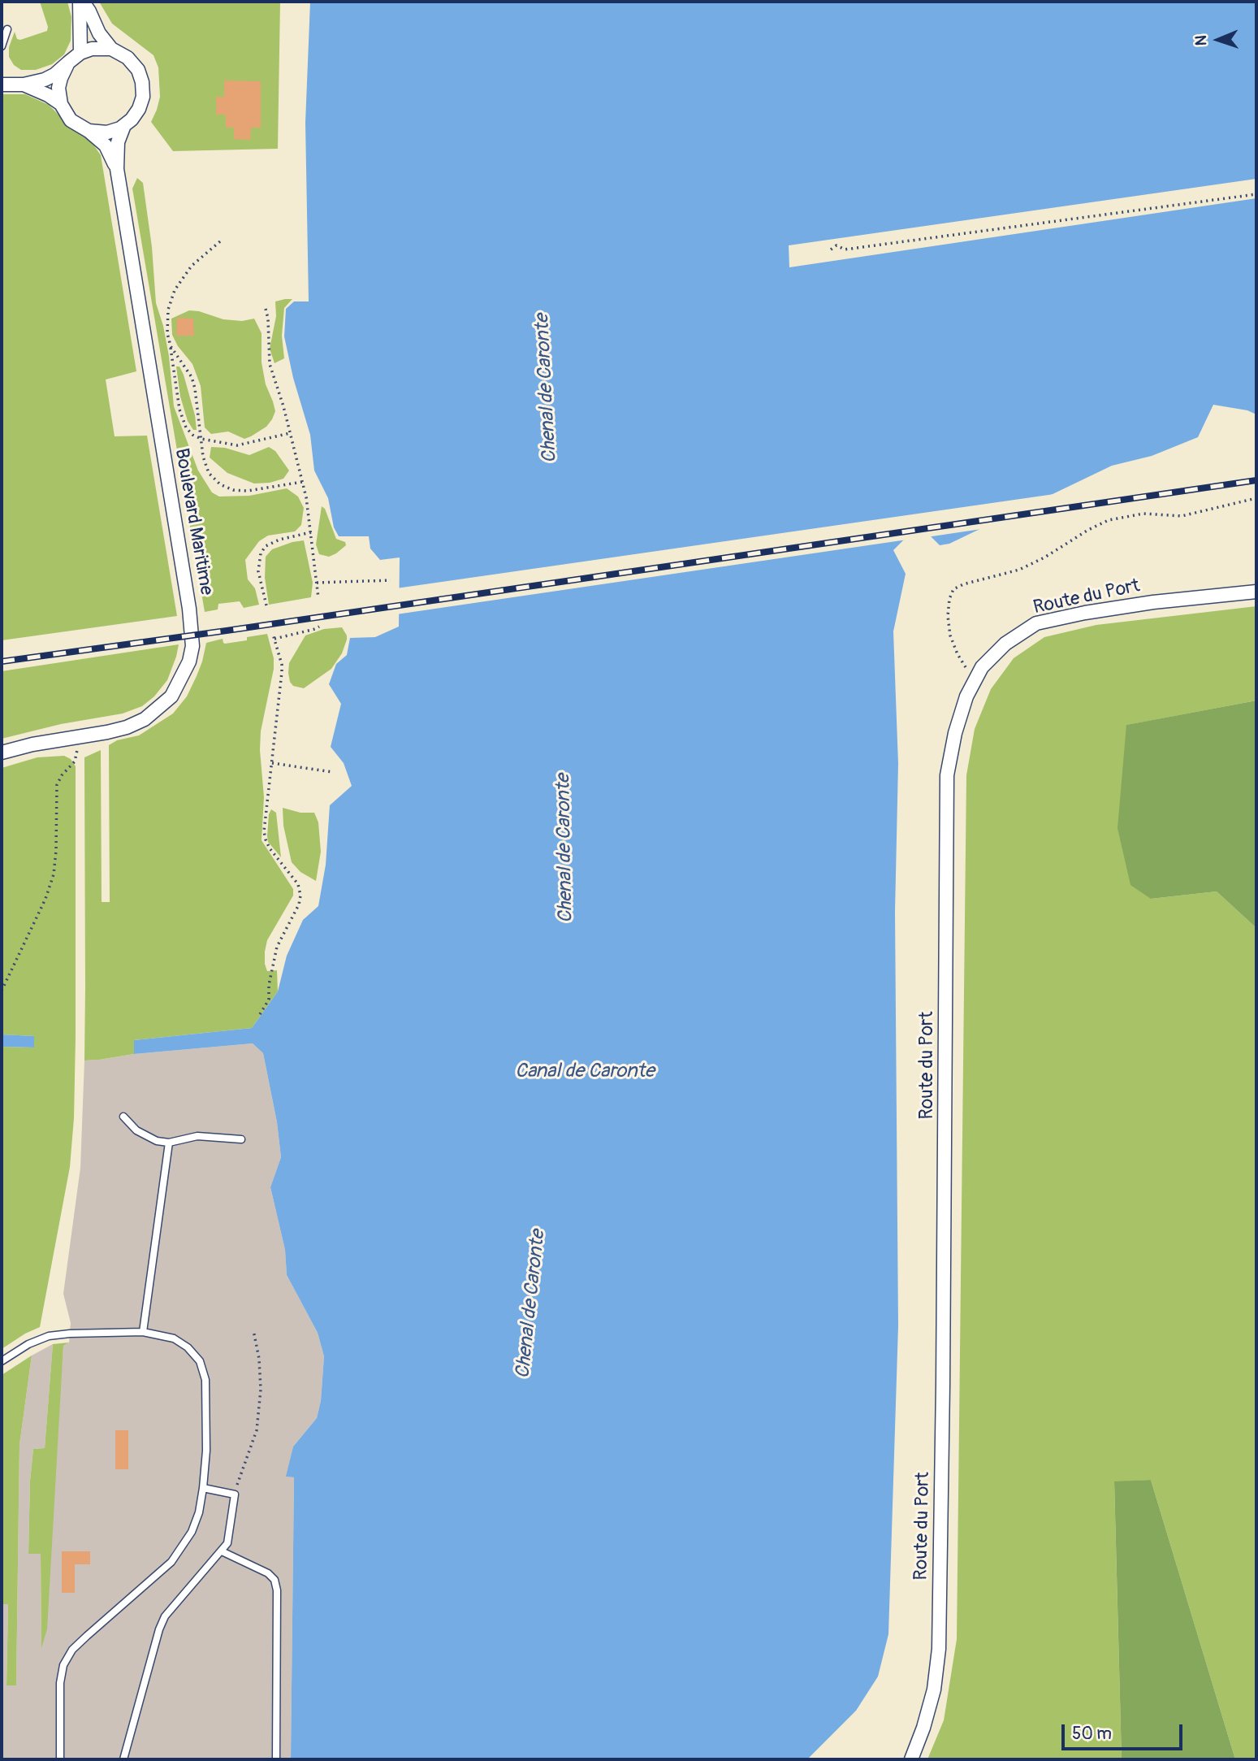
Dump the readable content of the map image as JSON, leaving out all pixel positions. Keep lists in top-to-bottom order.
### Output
{
  "streets": {
    "street": ["Boulevard Maritime", "Route du Port"]
  },
  "water": ["Chenal de Caronte", "Canal de Caronte"],
  "scale_bar": "50 m",
  "north": "left"
}
